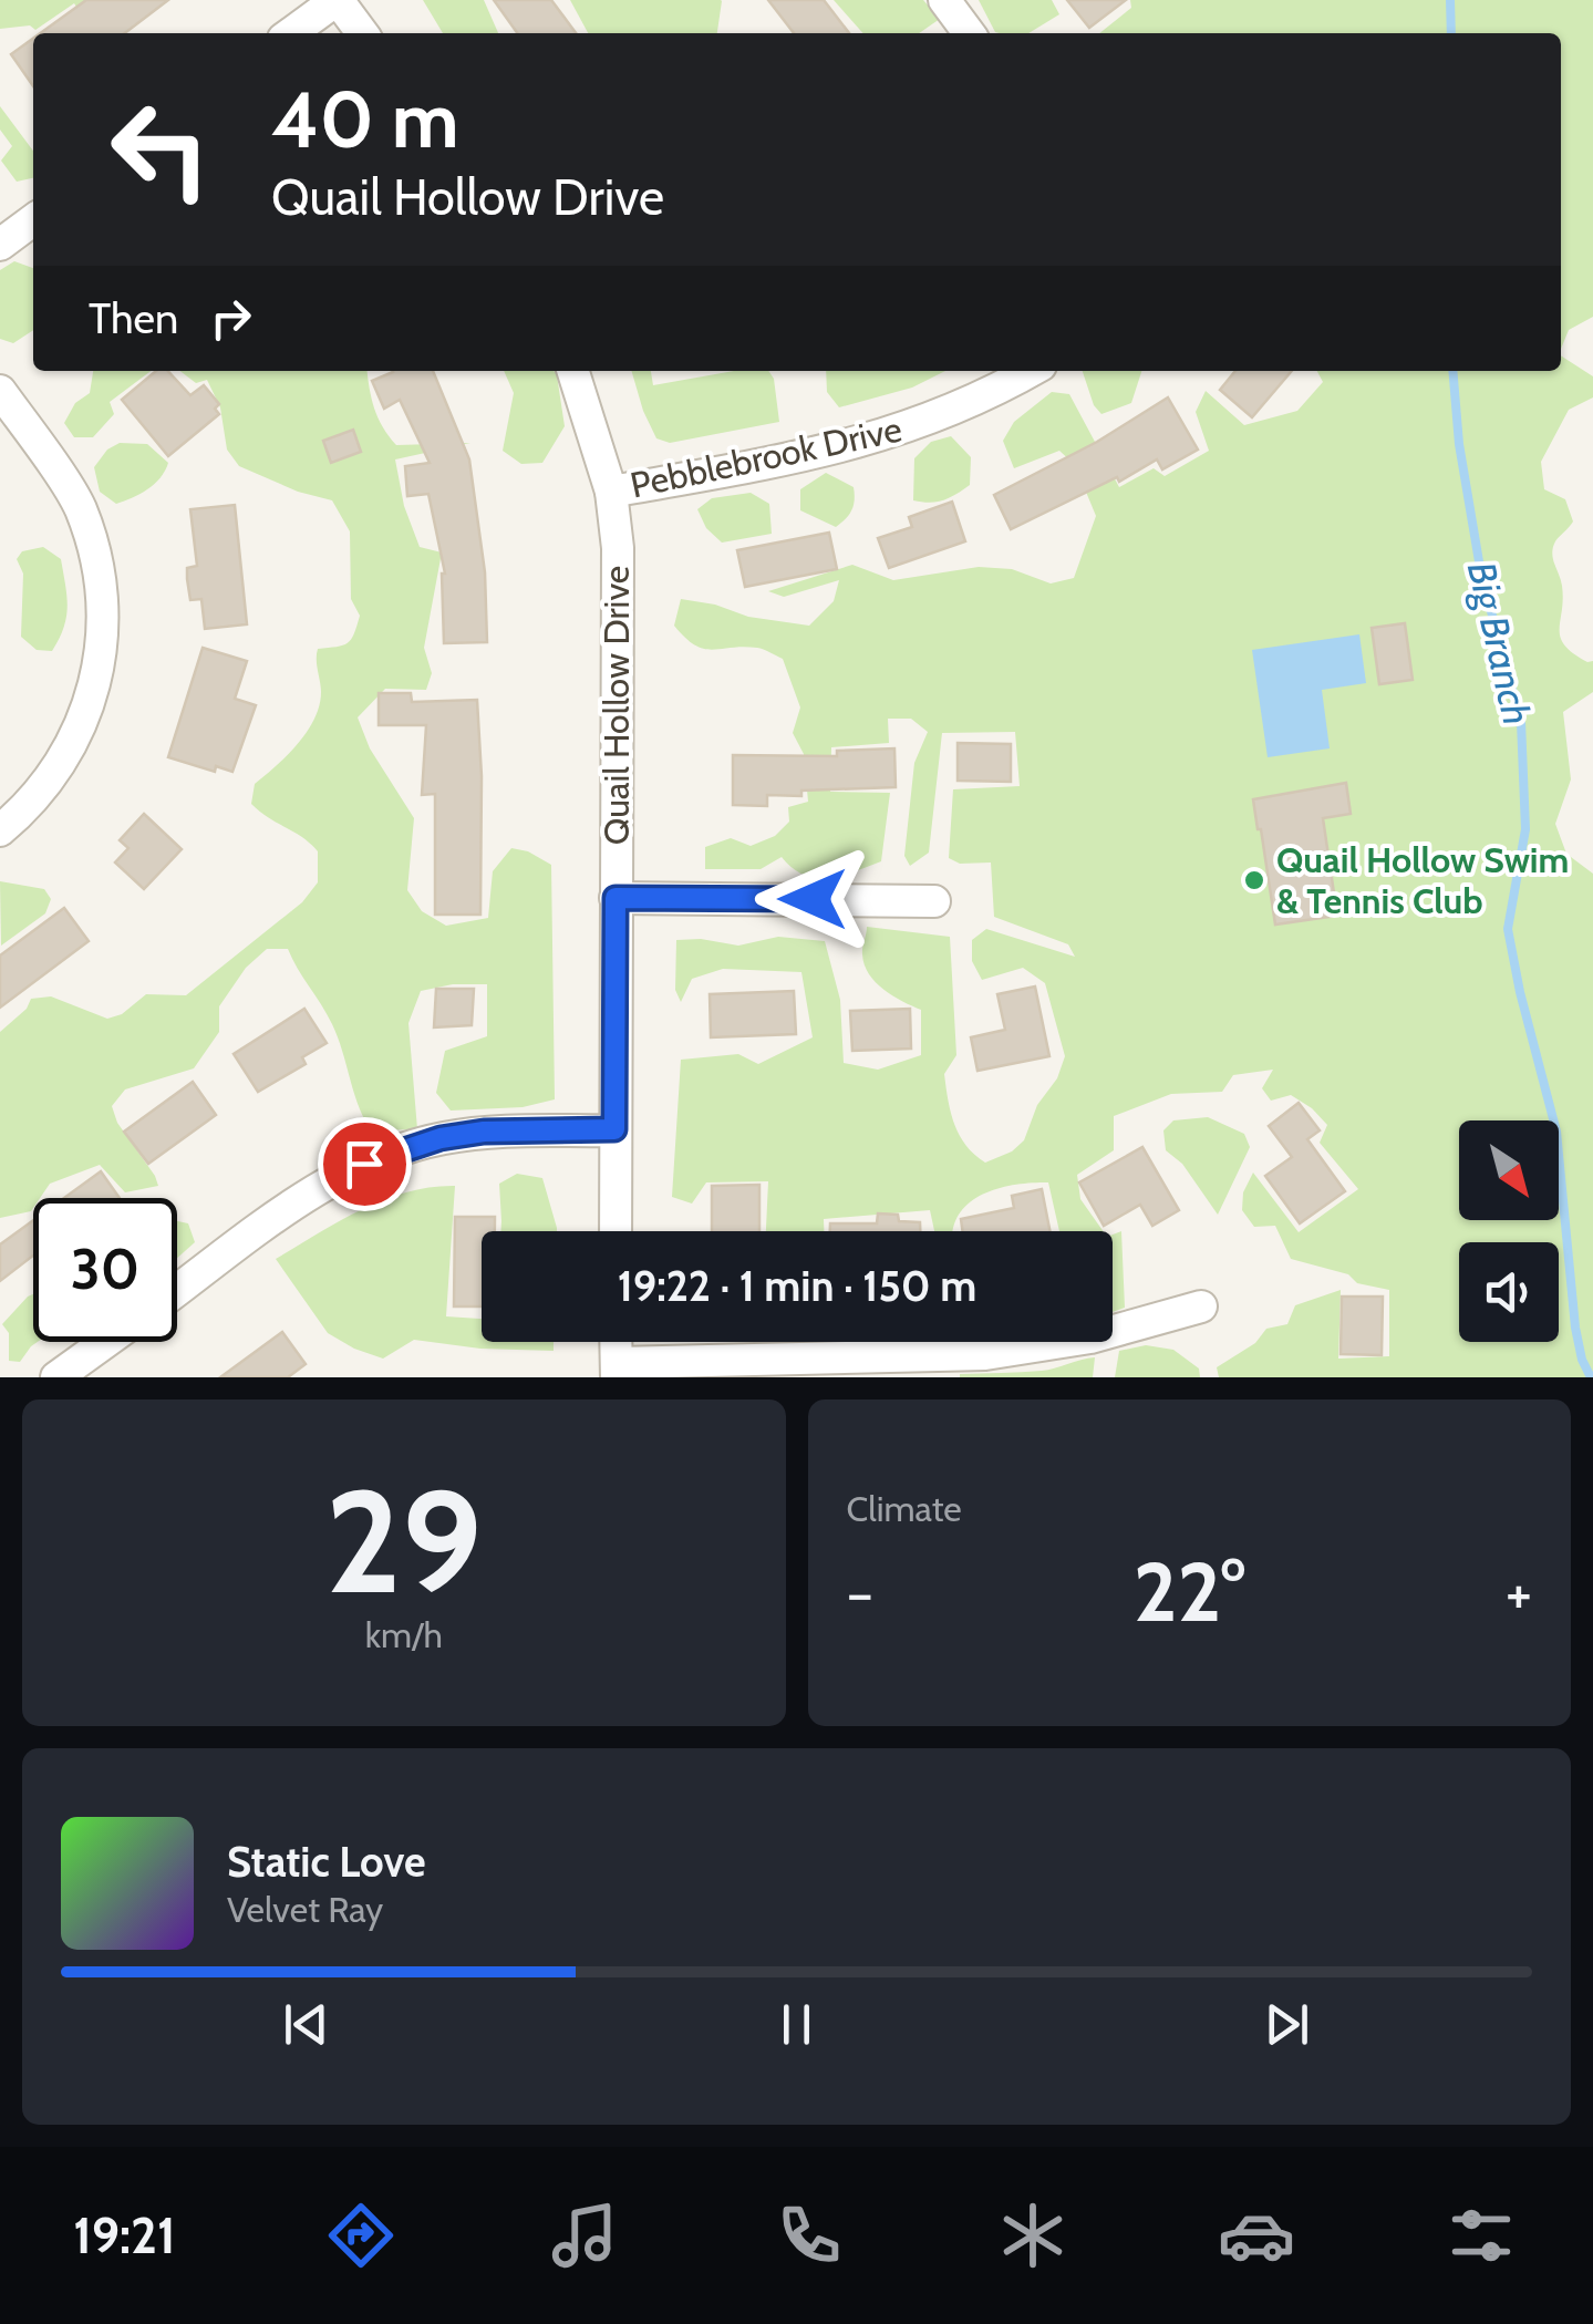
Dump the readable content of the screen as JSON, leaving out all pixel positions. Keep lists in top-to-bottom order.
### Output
{
  "streets": {
    "street": ["Pebblebrook Drive", "Quail Hollow Drive"]
  },
  "crossings": [
    ["Pebblebrook Drive", "Quail Hollow Drive"]
  ],
  "water": ["Big Branch"],
  "places": ["Quail Hollow Swim & Tennis Club"],
  "north": "bottom right",
  "page": {
    "turn": ["40 m", "Quail Hollow Drive"],
    "then": "Then",
    "limit": "30",
    "trip": "19:22 · 1 min · 150 m",
    "tile": [
      ["29", "km/h"],
      "Climate"
    ],
    "heat": ["−", "22°", "+"],
    "song": ["Static Love", "Velvet Ray"],
    "tabs": "19:21"
  }
}
